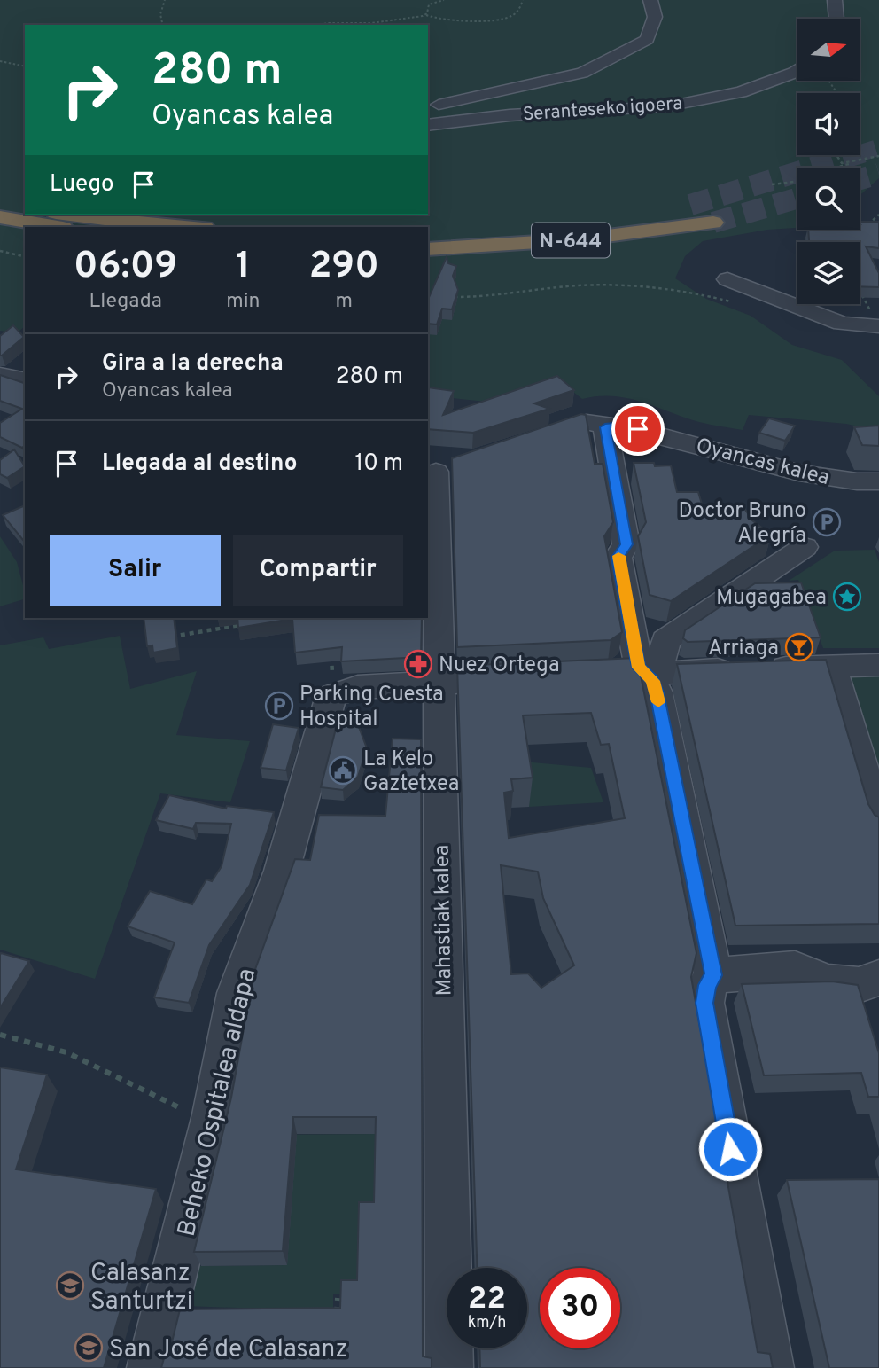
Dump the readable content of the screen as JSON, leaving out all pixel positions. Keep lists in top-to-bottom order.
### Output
{
  "streets": {
    "highway": ["N-644"],
    "street": [
      "Seranteseko igoera",
      "Oyancas kalea",
      "Mahastiak kalea",
      "Beheko Ospitalea aldapa"
    ]
  },
  "places": {
    "parking": ["Doctor Bruno Alegría", "Parking Cuesta Hospital"],
    "place": ["Mugagabea"],
    "bar": ["Arriaga"],
    "pharmacy": ["Nuez Ortega"],
    "public building": ["La Kelo Gaztetxea"],
    "school or university": ["Calasanz Santurtzi", "San José de Calasanz"]
  },
  "north": "right",
  "page": {
    "turn": ["280 m", "Oyancas kalea"],
    "then": "Luego",
    "eta": [
      "06:09",
      "Llegada",
      "1",
      "min",
      "290",
      "m"
    ],
    "list": [
      {
        "name": "Gira a la derecha",
        "note": "Oyancas kalea",
        "value": "280 m"
      },
      {
        "name": "Llegada al destino",
        "value": "10 m"
      }
    ],
    "buttons": ["Salir", "Compartir"],
    "speed": "22 km/h",
    "limit": "30"
  }
}
